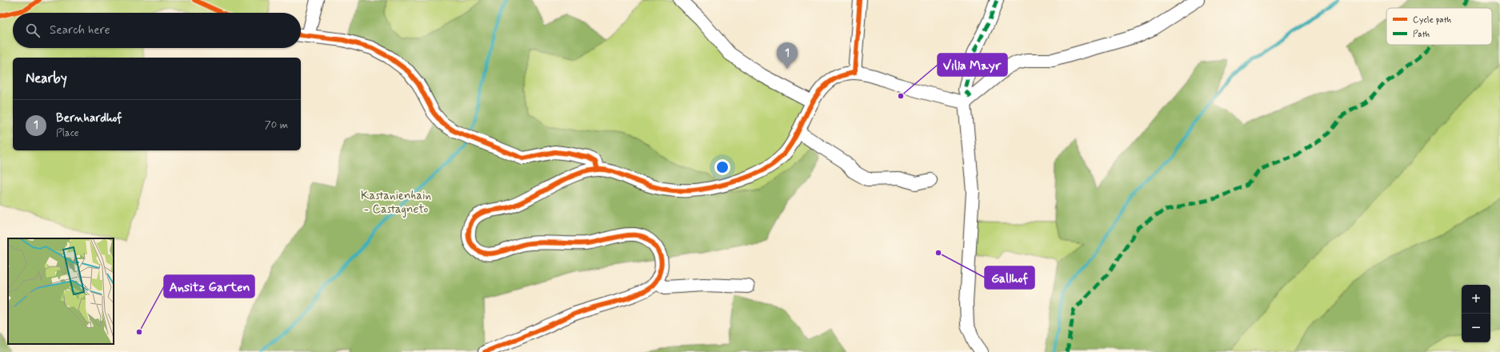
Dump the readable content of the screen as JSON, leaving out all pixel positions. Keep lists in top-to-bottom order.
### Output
{
  "parks": ["Kastanienhain - Castagneto"],
  "places": ["Villa Mayr", "Gallhof", "Ansitz Garten"],
  "legend": ["Cycle path", "Path"],
  "page": {
    "search": "Search here",
    "pins": "1",
    "heading": "Nearby",
    "list": [
      {
        "mark": "1",
        "name": "Bernhardhof",
        "note": "Place",
        "value": "70 m"
      }
    ],
    "map_buttons": ["+", "−"]
  }
}
